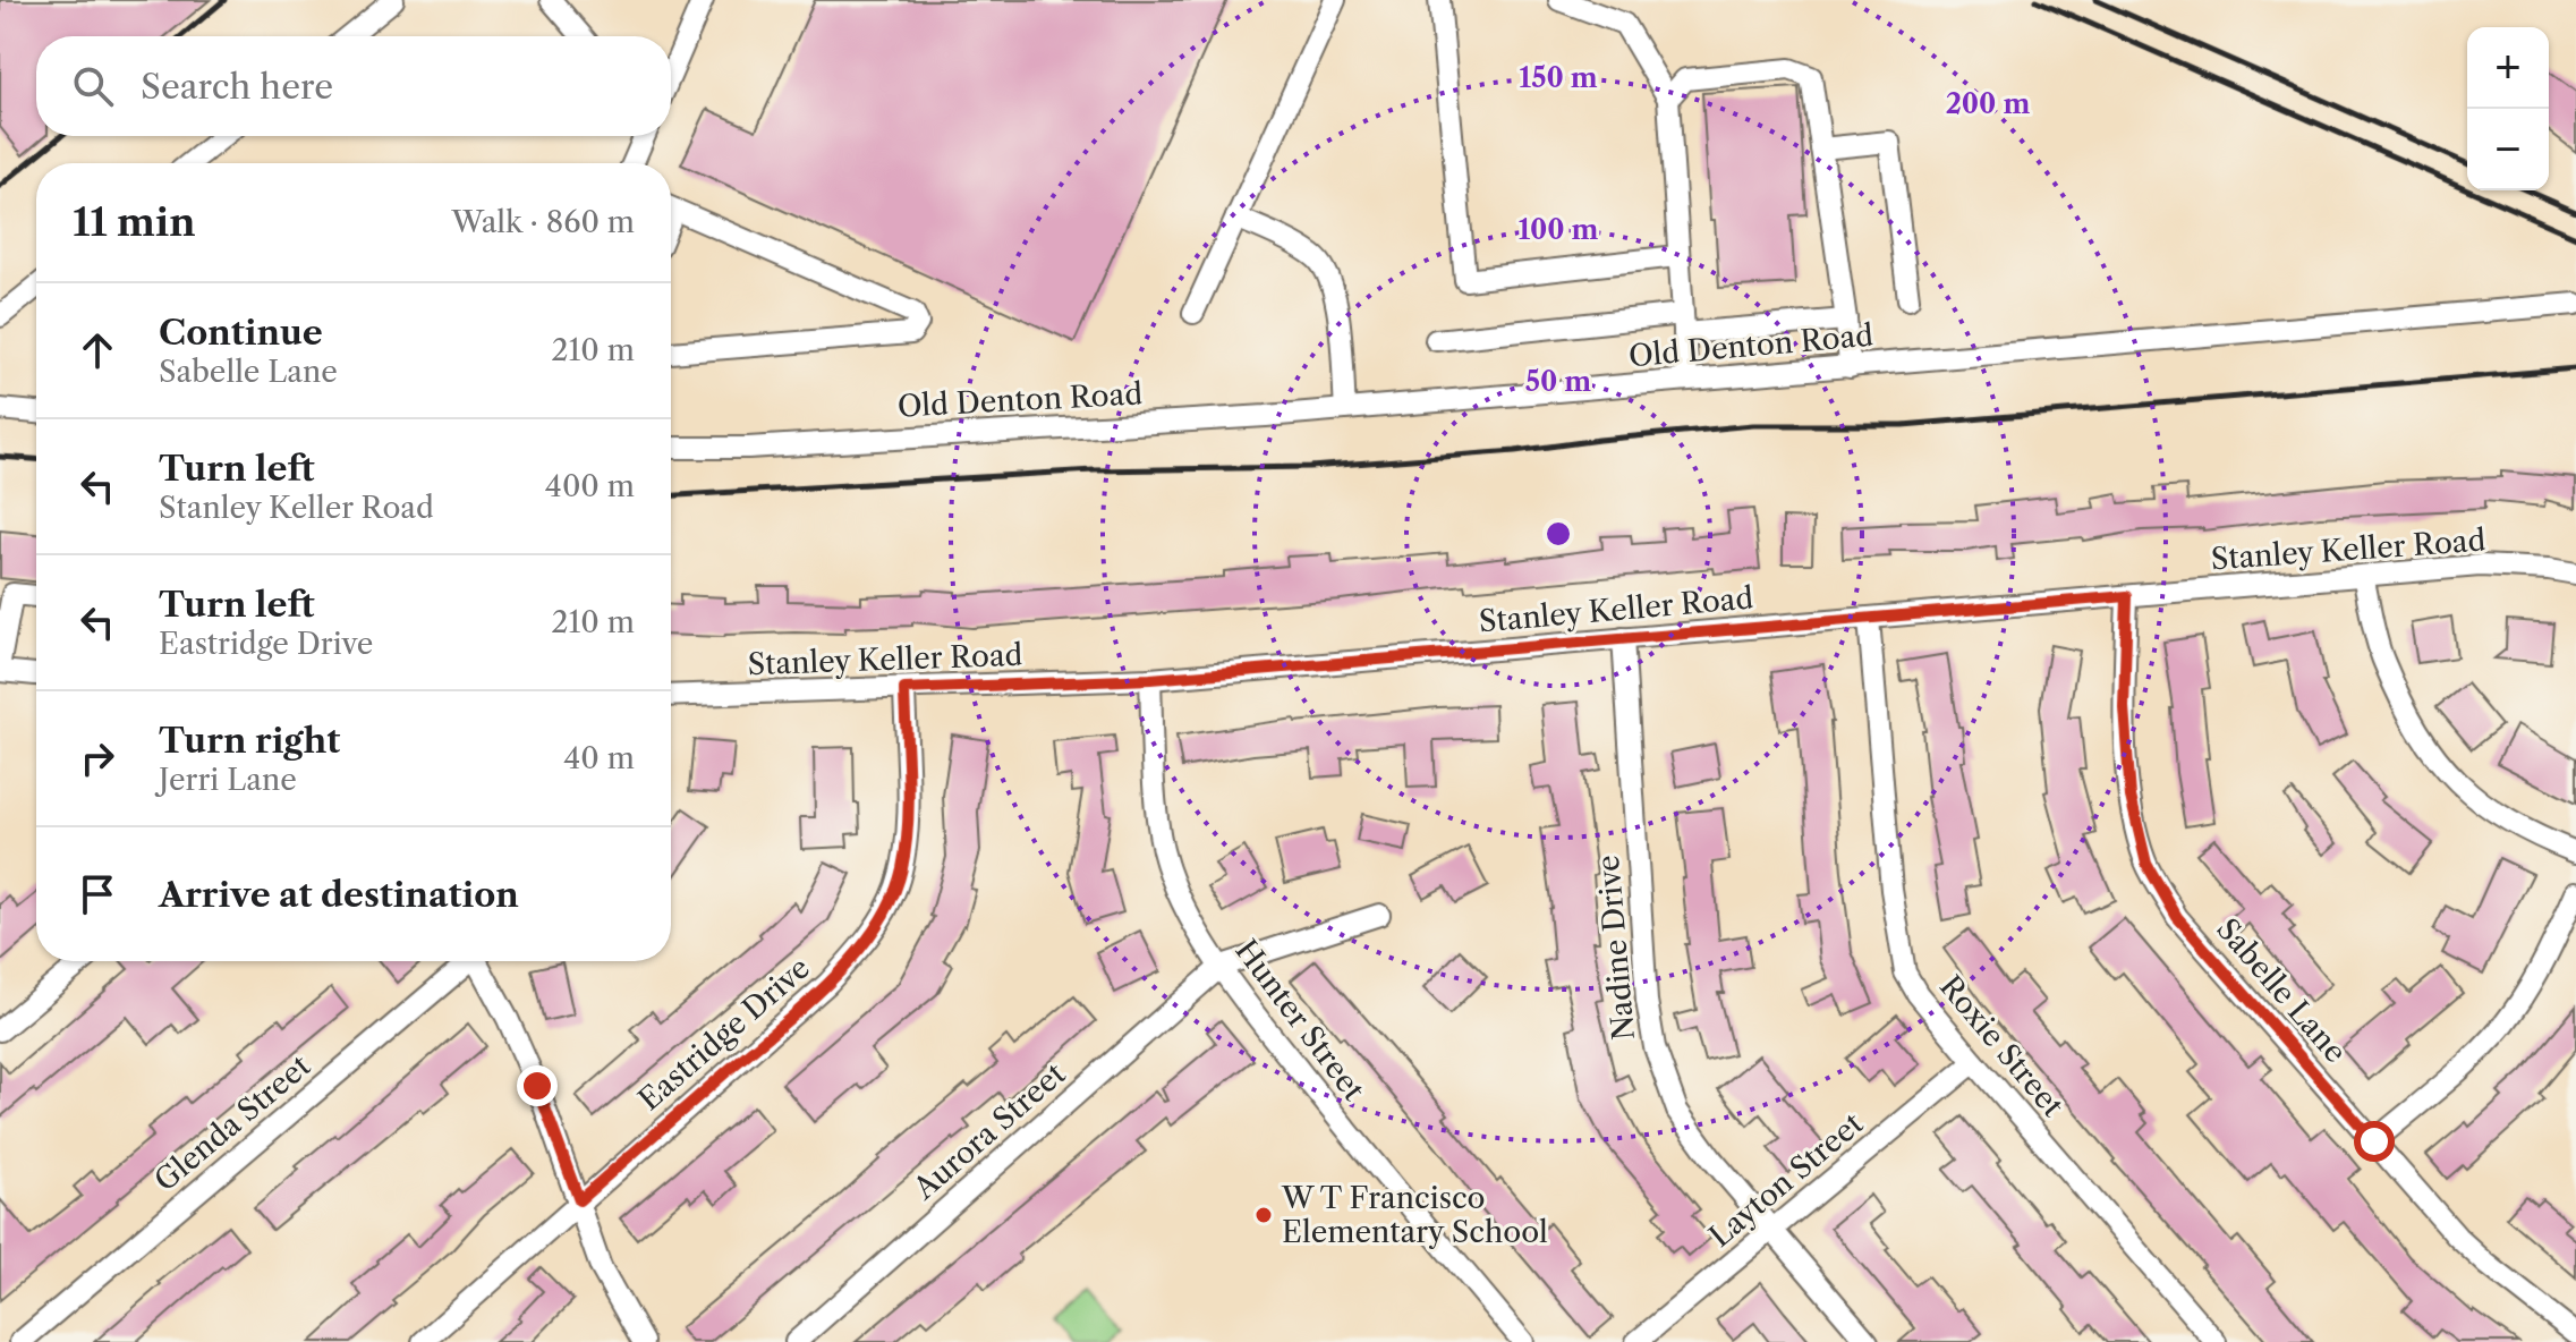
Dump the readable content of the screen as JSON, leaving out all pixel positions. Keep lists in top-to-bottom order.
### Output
{
  "streets": {
    "street": [
      "Old Denton Road",
      "Stanley Keller Road",
      "Nadine Drive",
      "Sabelle Lane",
      "Hunter Street",
      "Eastridge Drive",
      "Roxie Street",
      "Glenda Street",
      "Aurora Street",
      "Layton Street"
    ]
  },
  "crossings": [
    ["Stanley Keller Road", "Nadine Drive"],
    ["Stanley Keller Road", "Sabelle Lane"],
    ["Stanley Keller Road", "Hunter Street"],
    ["Stanley Keller Road", "Eastridge Drive"],
    ["Stanley Keller Road", "Roxie Street"],
    ["Nadine Drive", "Layton Street"],
    ["Hunter Street", "Aurora Street"],
    ["Roxie Street", "Layton Street"]
  ],
  "places": ["W T Francisco Elementary School"],
  "page": {
    "map_buttons": ["+", "−"],
    "search": "Search here",
    "heading": ["11 min", "Walk · 860 m"],
    "list": [
      ["Continue", "Sabelle Lane", "210 m"],
      ["Turn left", "Stanley Keller Road", "400 m"],
      ["Turn left", "Eastridge Drive", "210 m"],
      ["Turn right", "Jerri Lane", "40 m"],
      "Arrive at destination"
    ]
  },
  "rings": [
    "150 m",
    "200 m",
    "100 m",
    "50 m"
  ]
}
